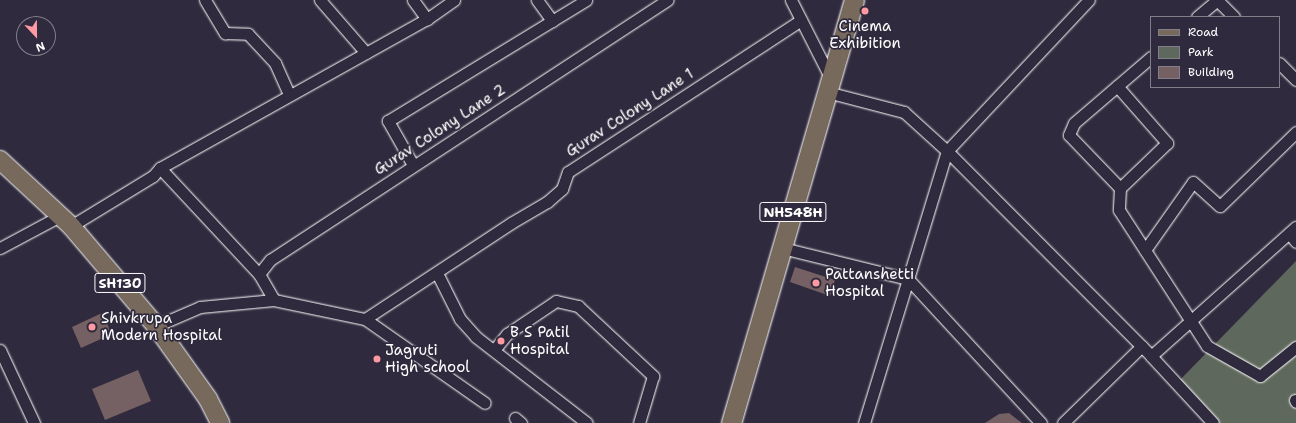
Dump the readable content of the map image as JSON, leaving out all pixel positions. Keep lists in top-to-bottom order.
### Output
{
  "streets": {
    "highway": ["NH548H"],
    "main road": ["SH130"],
    "street": ["Gurav Colony Lane 1", "Gurav Colony Lane 2"]
  },
  "places": [
    "Cinema Exhibition",
    "Pattanshetti Hospital",
    "Shivkrupa Modern Hospital",
    "B S Patil Hospital",
    "Jagruti High school"
  ],
  "legend": ["Road", "Park", "Building"],
  "north": "bottom"
}
